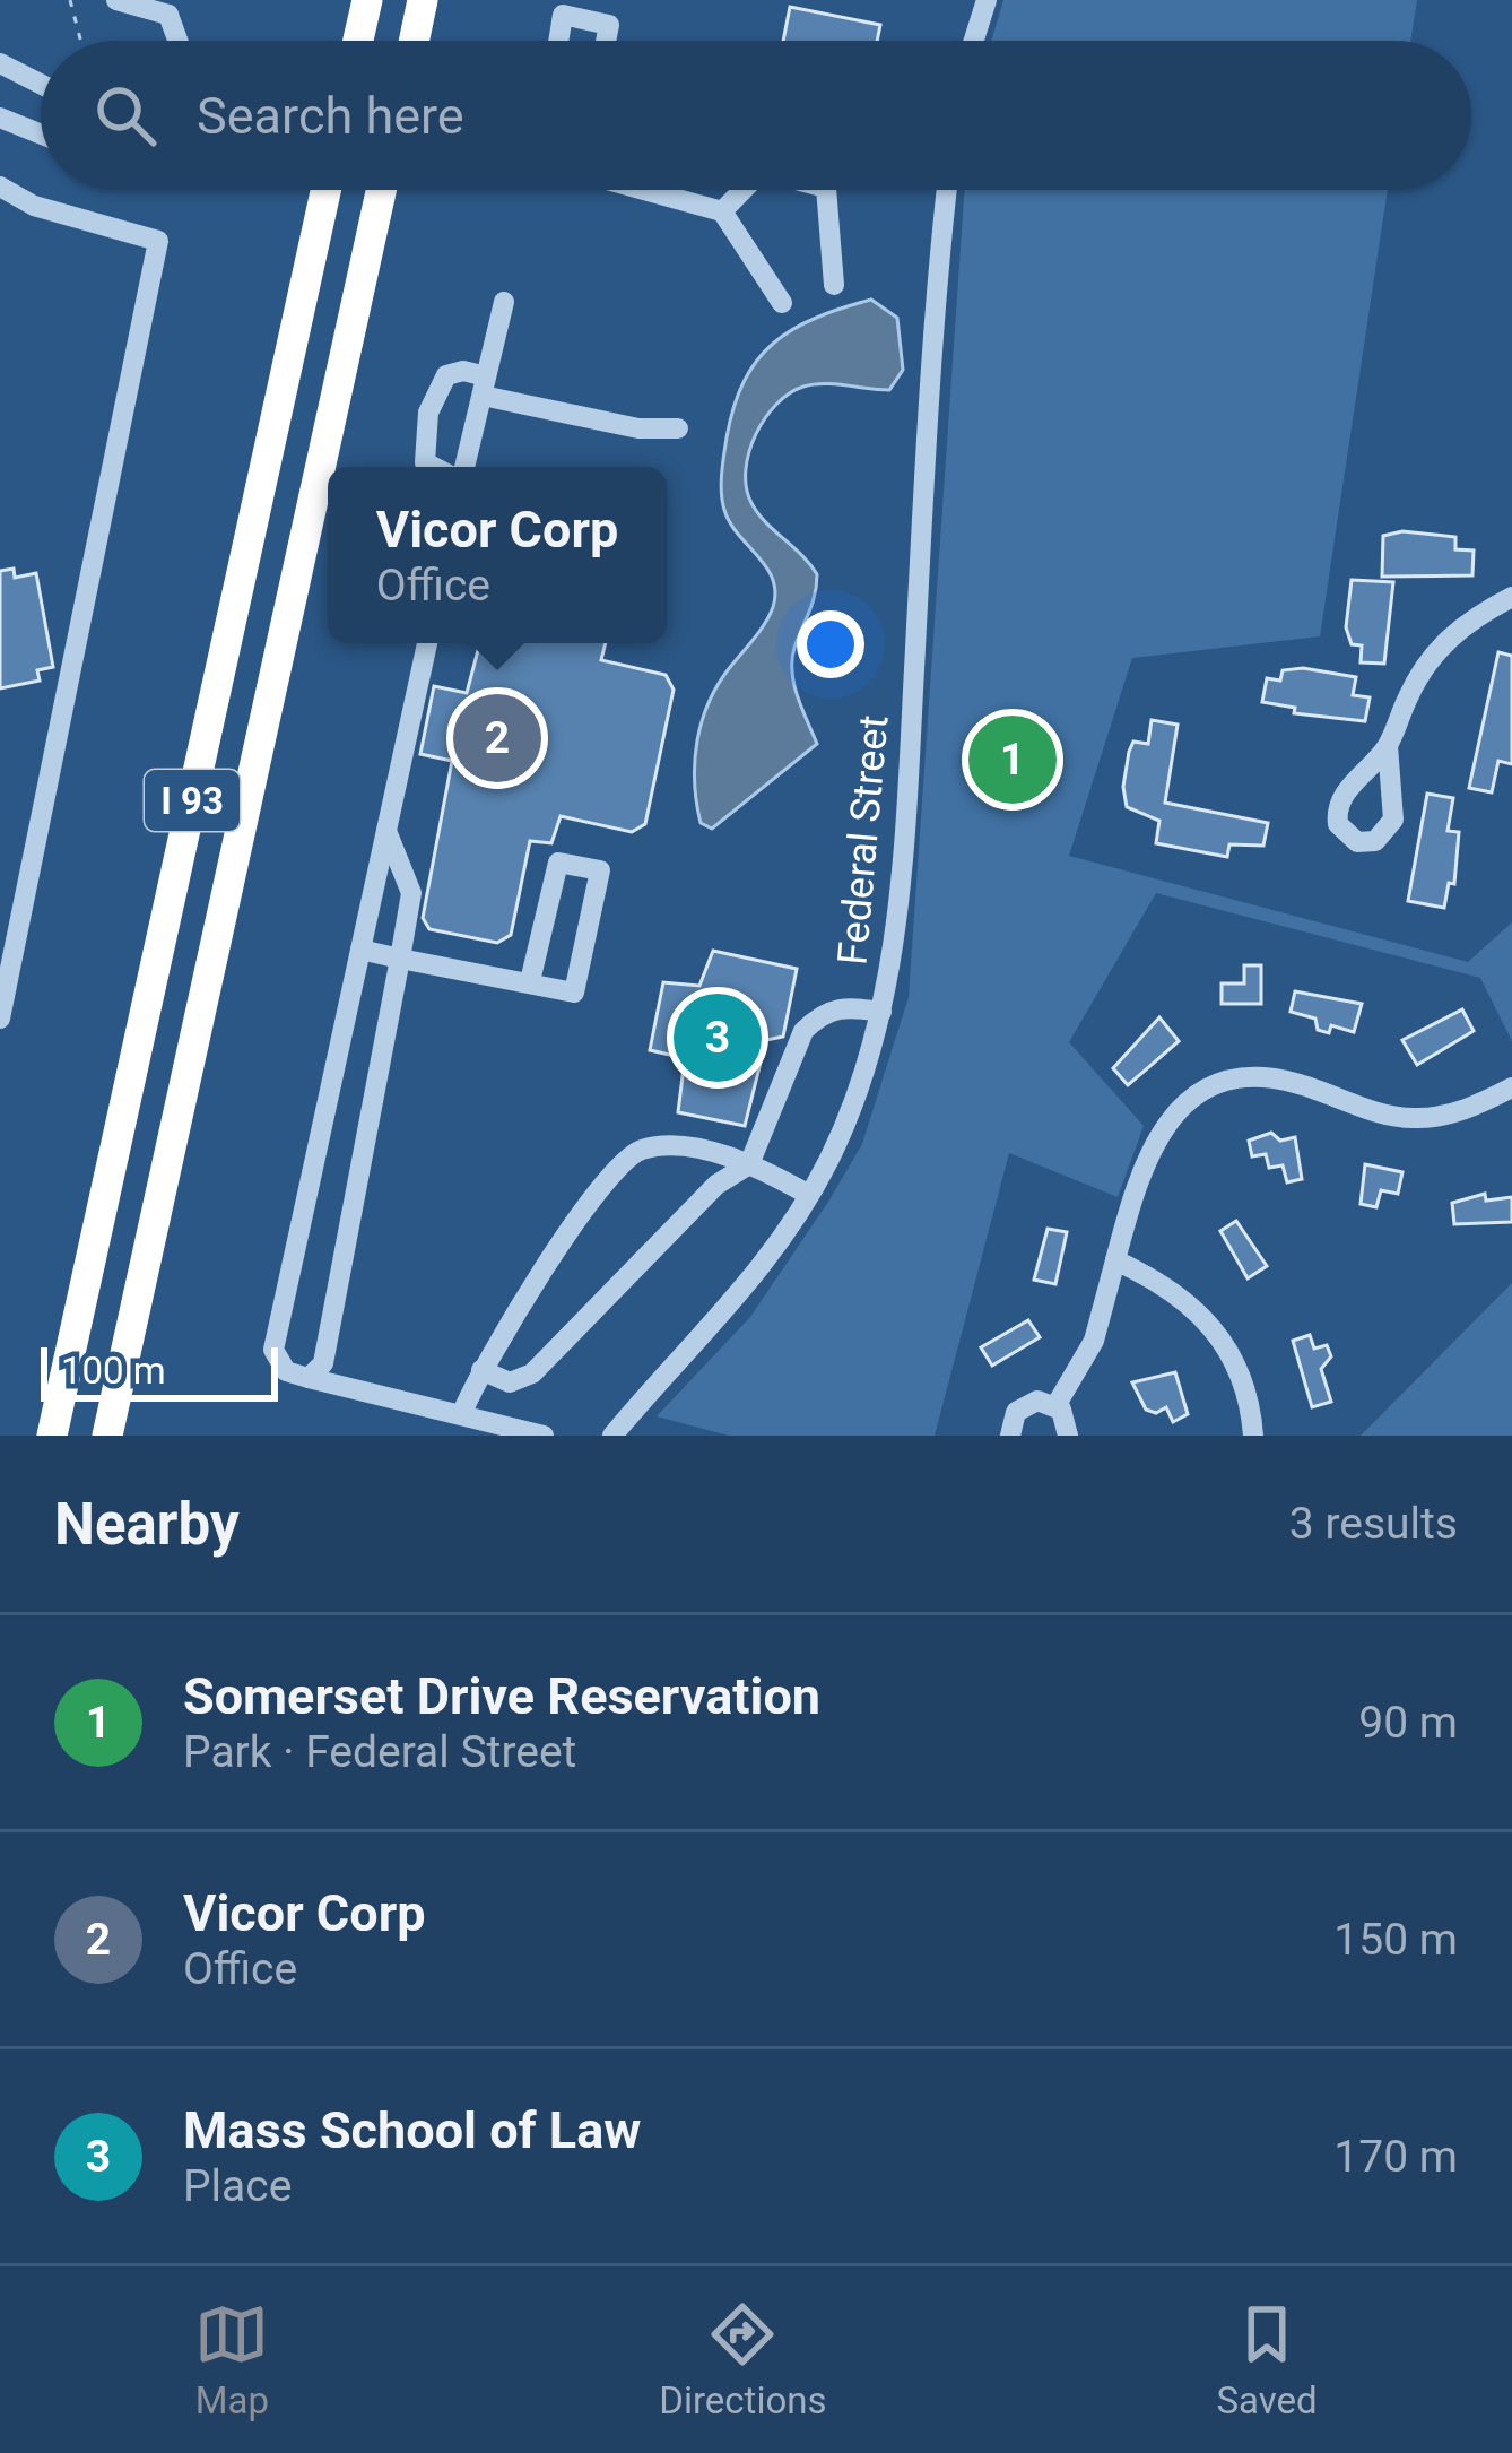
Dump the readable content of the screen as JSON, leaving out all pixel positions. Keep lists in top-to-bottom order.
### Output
{
  "streets": {
    "highway": ["I 93"],
    "street": ["Federal Street"]
  },
  "scale_bar": "100 m",
  "page": {
    "search": "Search here",
    "popup": ["Vicor Corp", "Office"],
    "pins": ["2", "1", "3"],
    "scale": "100 m",
    "heading": ["Nearby", "3 results"],
    "list": [
      {
        "mark": "1",
        "name": "Somerset Drive Reservation",
        "note": "Park · Federal Street",
        "value": "90 m"
      },
      {
        "mark": "2",
        "name": "Vicor Corp",
        "note": "Office",
        "value": "150 m"
      },
      {
        "mark": "3",
        "name": "Mass School of Law",
        "note": "Place",
        "value": "170 m"
      }
    ],
    "nav": ["Map", "Directions", "Saved"]
  }
}
